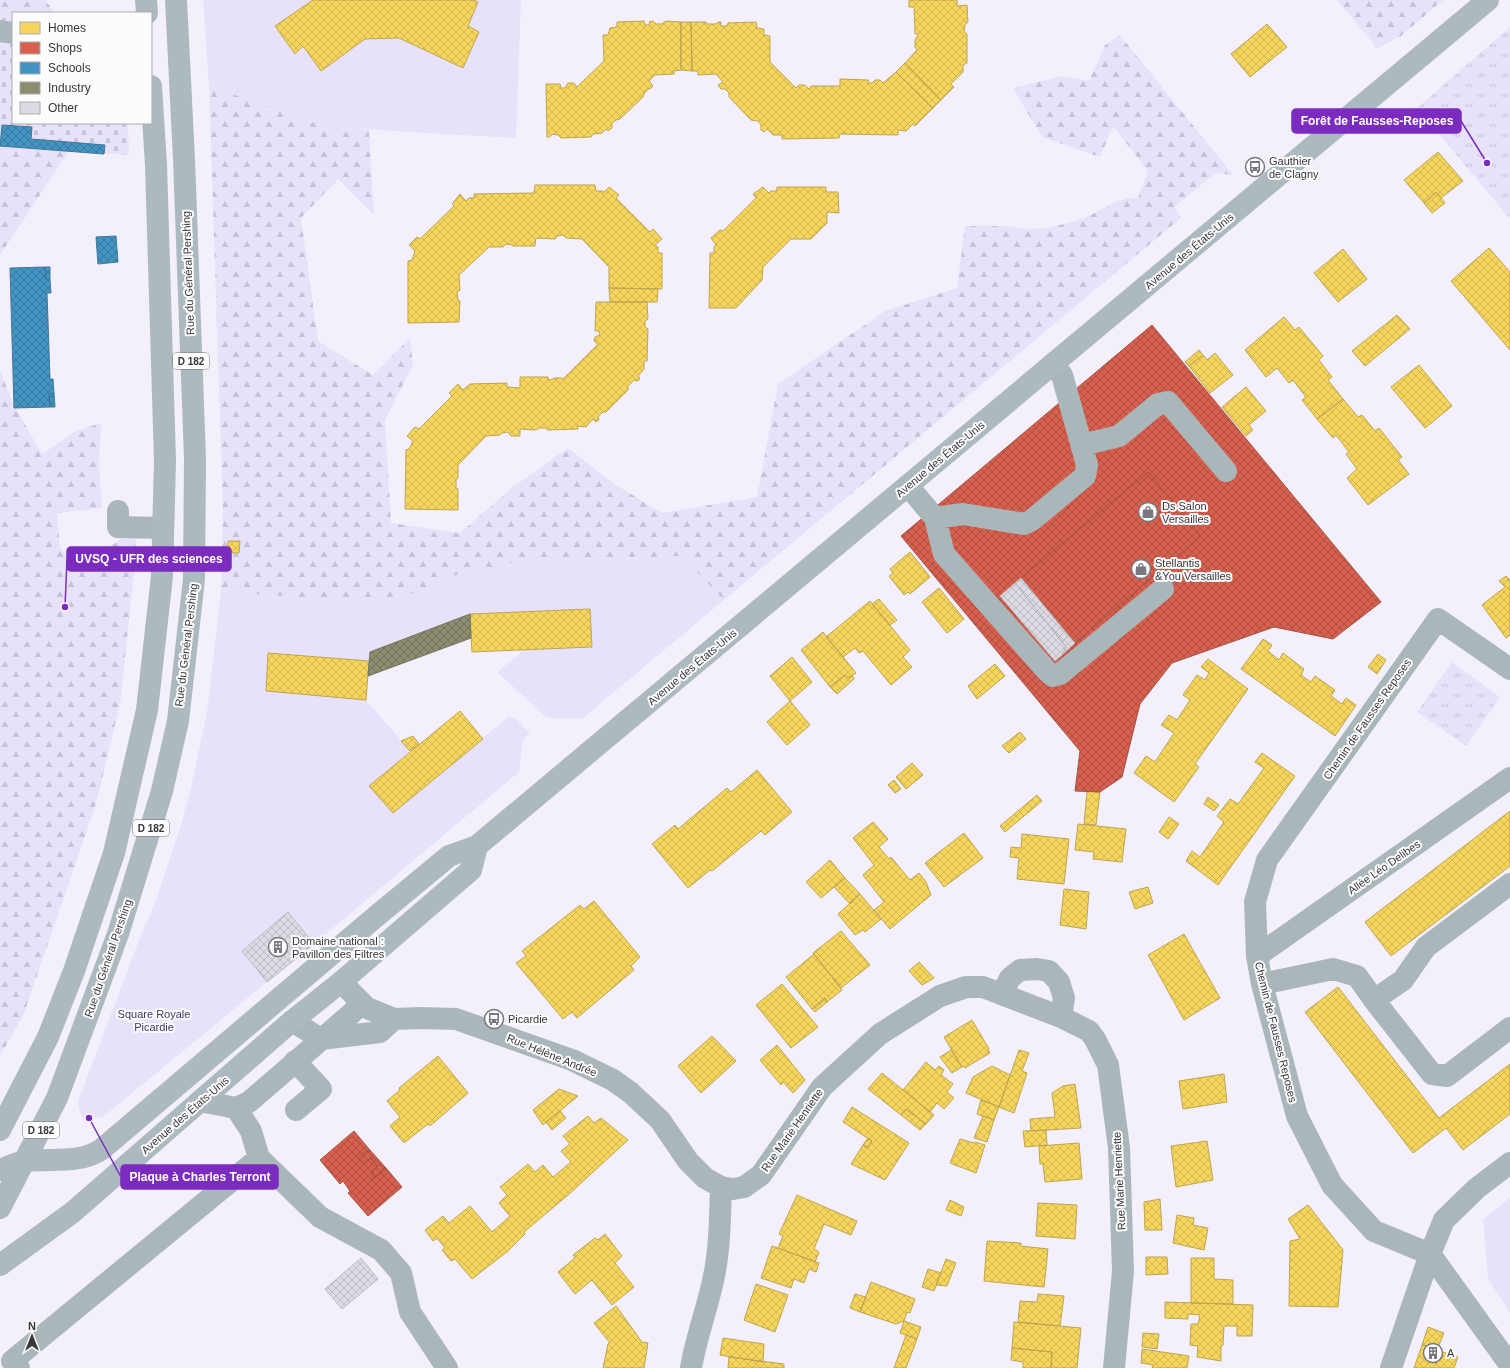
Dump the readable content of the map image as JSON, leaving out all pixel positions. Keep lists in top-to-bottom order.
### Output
{
  "streets": {
    "main road": ["Avenue des États-Unis", "Rue du Général Pershing", "D 182"],
    "street": [
      "Chemin de Fausses Reposes",
      "Allée Léo Delibes",
      "Rue Hélène Andrée",
      "Rue Marie Henriette"
    ]
  },
  "crossings": [
    ["Avenue des États-Unis", "Rue du Général Pershing"],
    ["Avenue des États-Unis", "Rue Hélène Andrée"],
    ["Chemin de Fausses Reposes", "Allée Léo Delibes"],
    ["Rue Hélène Andrée", "Rue Marie Henriette"]
  ],
  "parks": ["Square Royale Picardie"],
  "places": {
    "other": ["Forêt de Fausses-Reposes", "UVSQ - UFR des sciences", "Plaque à Charles Terront"],
    "bus stop": ["Gauthier de Clagny", "Picardie"],
    "shop": ["Ds Salon Versailles", "Stellantis &You Versailles"],
    "building": ["Domaine national : Pavillon des Filtres", "A"]
  },
  "legend": [
    "Homes",
    "Shops",
    "Schools",
    "Industry",
    "Other"
  ],
  "north": "top"
}
